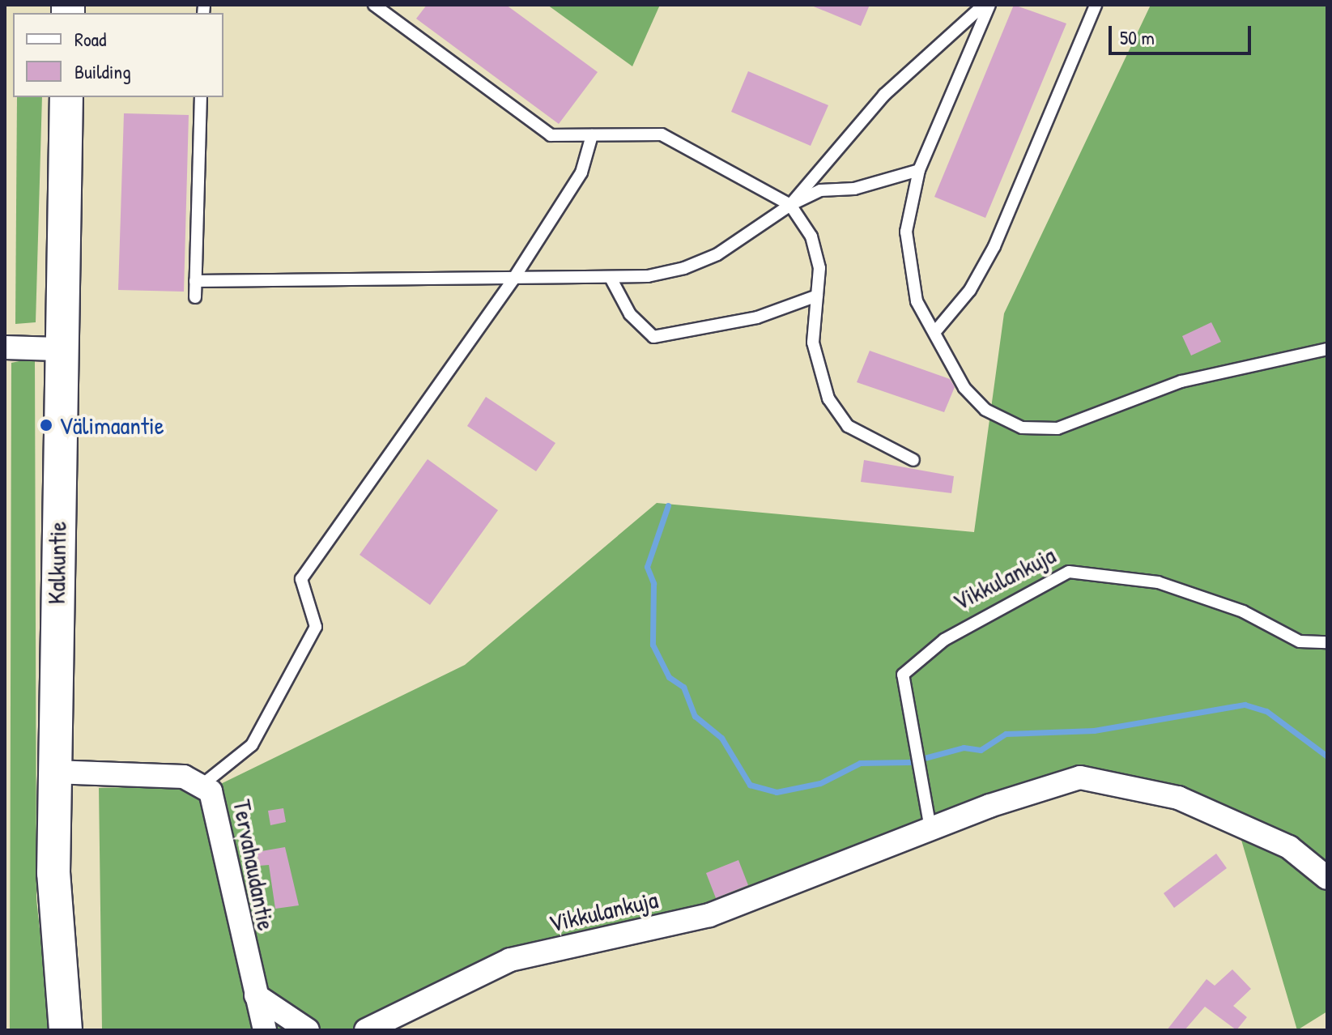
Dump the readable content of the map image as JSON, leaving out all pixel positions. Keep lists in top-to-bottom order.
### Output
{
  "streets": {
    "street": ["Kalkuntie", "Vikkulankuja", "Tervahaudantie"]
  },
  "crossings": [
    ["Kalkuntie", "Tervahaudantie"]
  ],
  "places": ["Välimaantie"],
  "legend": ["Road", "Building"],
  "scale_bar": "50 m"
}
